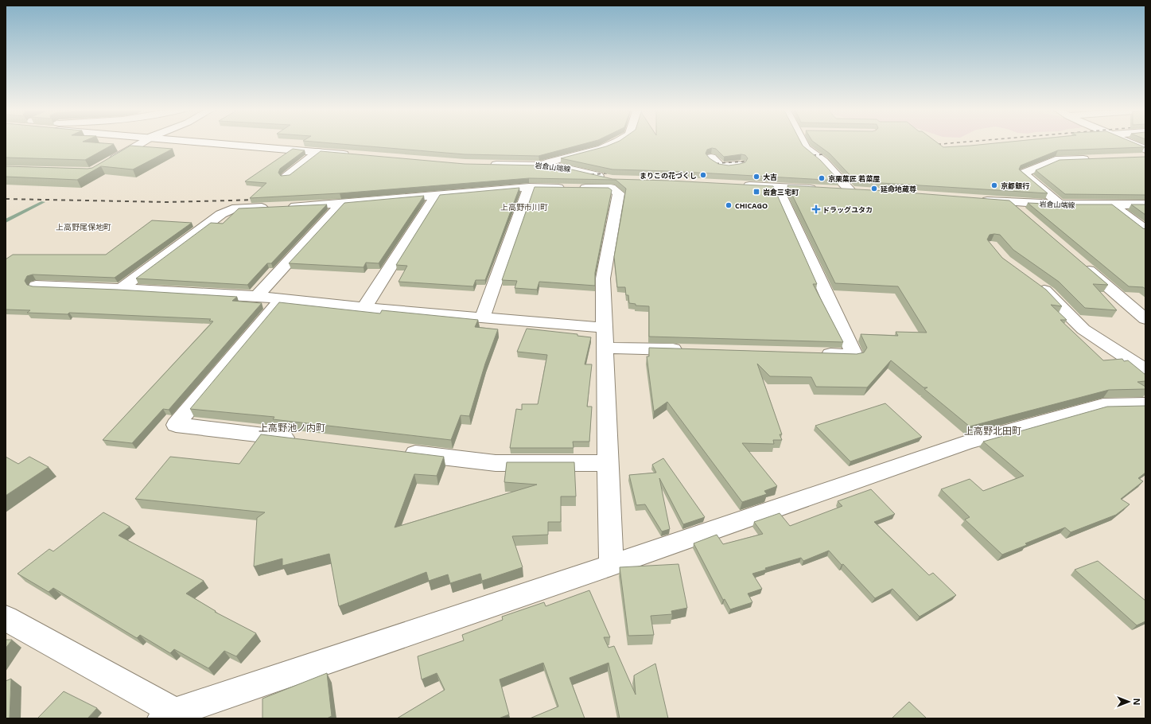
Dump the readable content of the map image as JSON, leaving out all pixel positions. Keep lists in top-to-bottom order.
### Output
{
  "streets": {
    "street": ["岩倉山端線"]
  },
  "districts": [
    "上高野市川町",
    "上高野尾保地町",
    "上高野池ノ内町",
    "上高野北田町"
  ],
  "places": {
    "other": [
      "まりこの花づくし",
      "大吉",
      "京栗菓匠 若菜屋",
      "京都銀行",
      "延命地蔵尊",
      "CHICAGO"
    ],
    "transit": ["岩倉三宅町"],
    "health": ["ドラッグユタカ"]
  },
  "north": "right"
}
